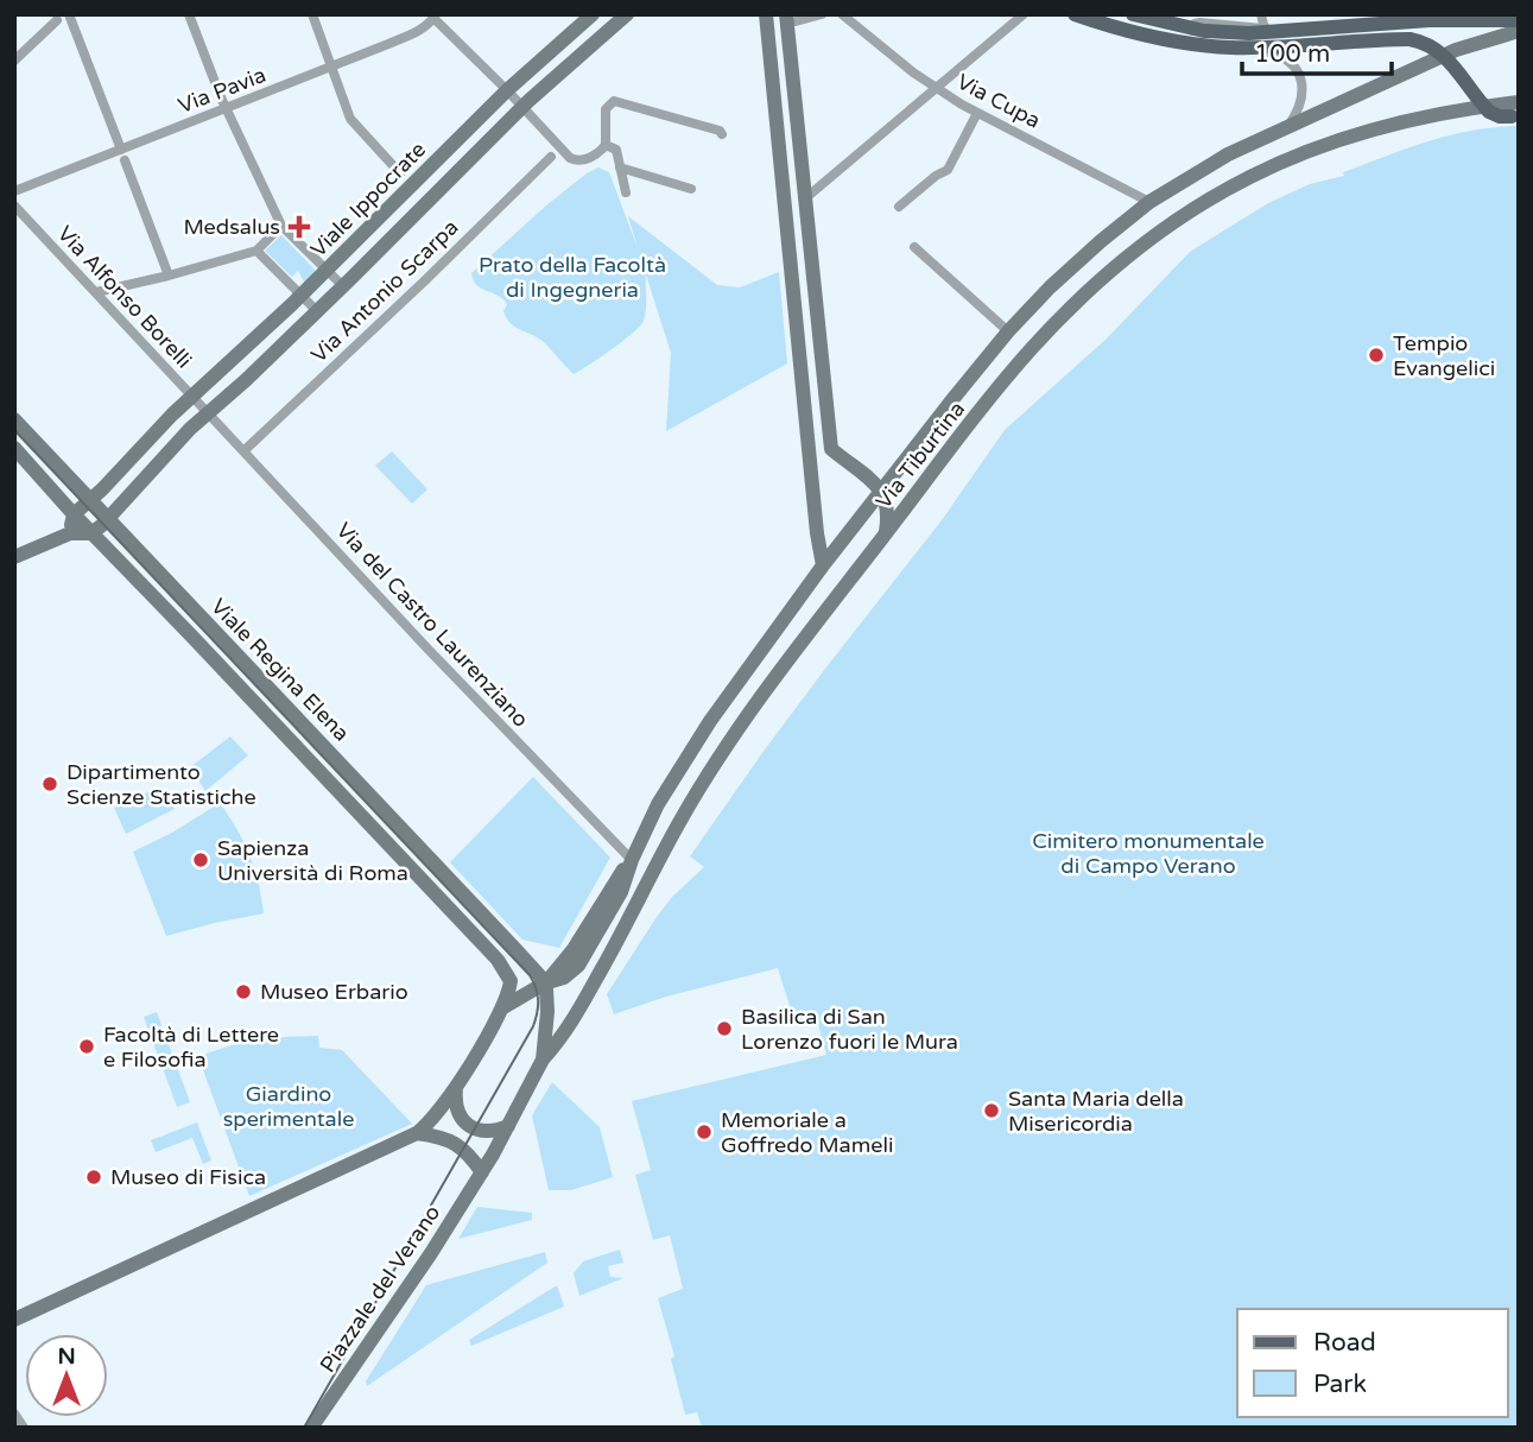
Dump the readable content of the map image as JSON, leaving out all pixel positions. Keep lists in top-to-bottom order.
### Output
{
  "streets": {
    "main road": [
      "Viale Ippocrate",
      "Via Tiburtina",
      "Viale Regina Elena",
      "Piazzale del Verano"
    ],
    "street": [
      "Via Pavia",
      "Via Cupa",
      "Via Antonio Scarpa",
      "Via Alfonso Borelli",
      "Via del Castro Laurenziano"
    ]
  },
  "crossings": [
    ["Via Cupa", "Via Tiburtina"],
    ["Viale Ippocrate", "Via Alfonso Borelli"],
    ["Viale Ippocrate", "Via del Castro Laurenziano"],
    ["Viale Ippocrate", "Viale Regina Elena"],
    ["Via Antonio Scarpa", "Via del Castro Laurenziano"],
    ["Via Alfonso Borelli", "Via del Castro Laurenziano"],
    ["Via Tiburtina", "Via del Castro Laurenziano"],
    ["Via Tiburtina", "Viale Regina Elena"],
    ["Via Tiburtina", "Piazzale del Verano"],
    ["Viale Regina Elena", "Piazzale del Verano"]
  ],
  "parks": ["Prato della Facoltà di Ingegneria", "Cimitero monumentale di Campo Verano", "Giardino sperimentale"],
  "places": {
    "health": ["Medsalus"],
    "other": [
      "Tempio Evangelici",
      "Dipartimento Scienze Statistiche",
      "Sapienza Università di Roma",
      "Museo Erbario",
      "Basilica di San Lorenzo fuori le Mura",
      "Facoltà di Lettere e Filosofia",
      "Santa Maria della Misericordia",
      "Memoriale a Goffredo Mameli",
      "Museo di Fisica"
    ]
  },
  "legend": ["Road", "Park"],
  "scale_bar": "100 m",
  "north": "top"
}
